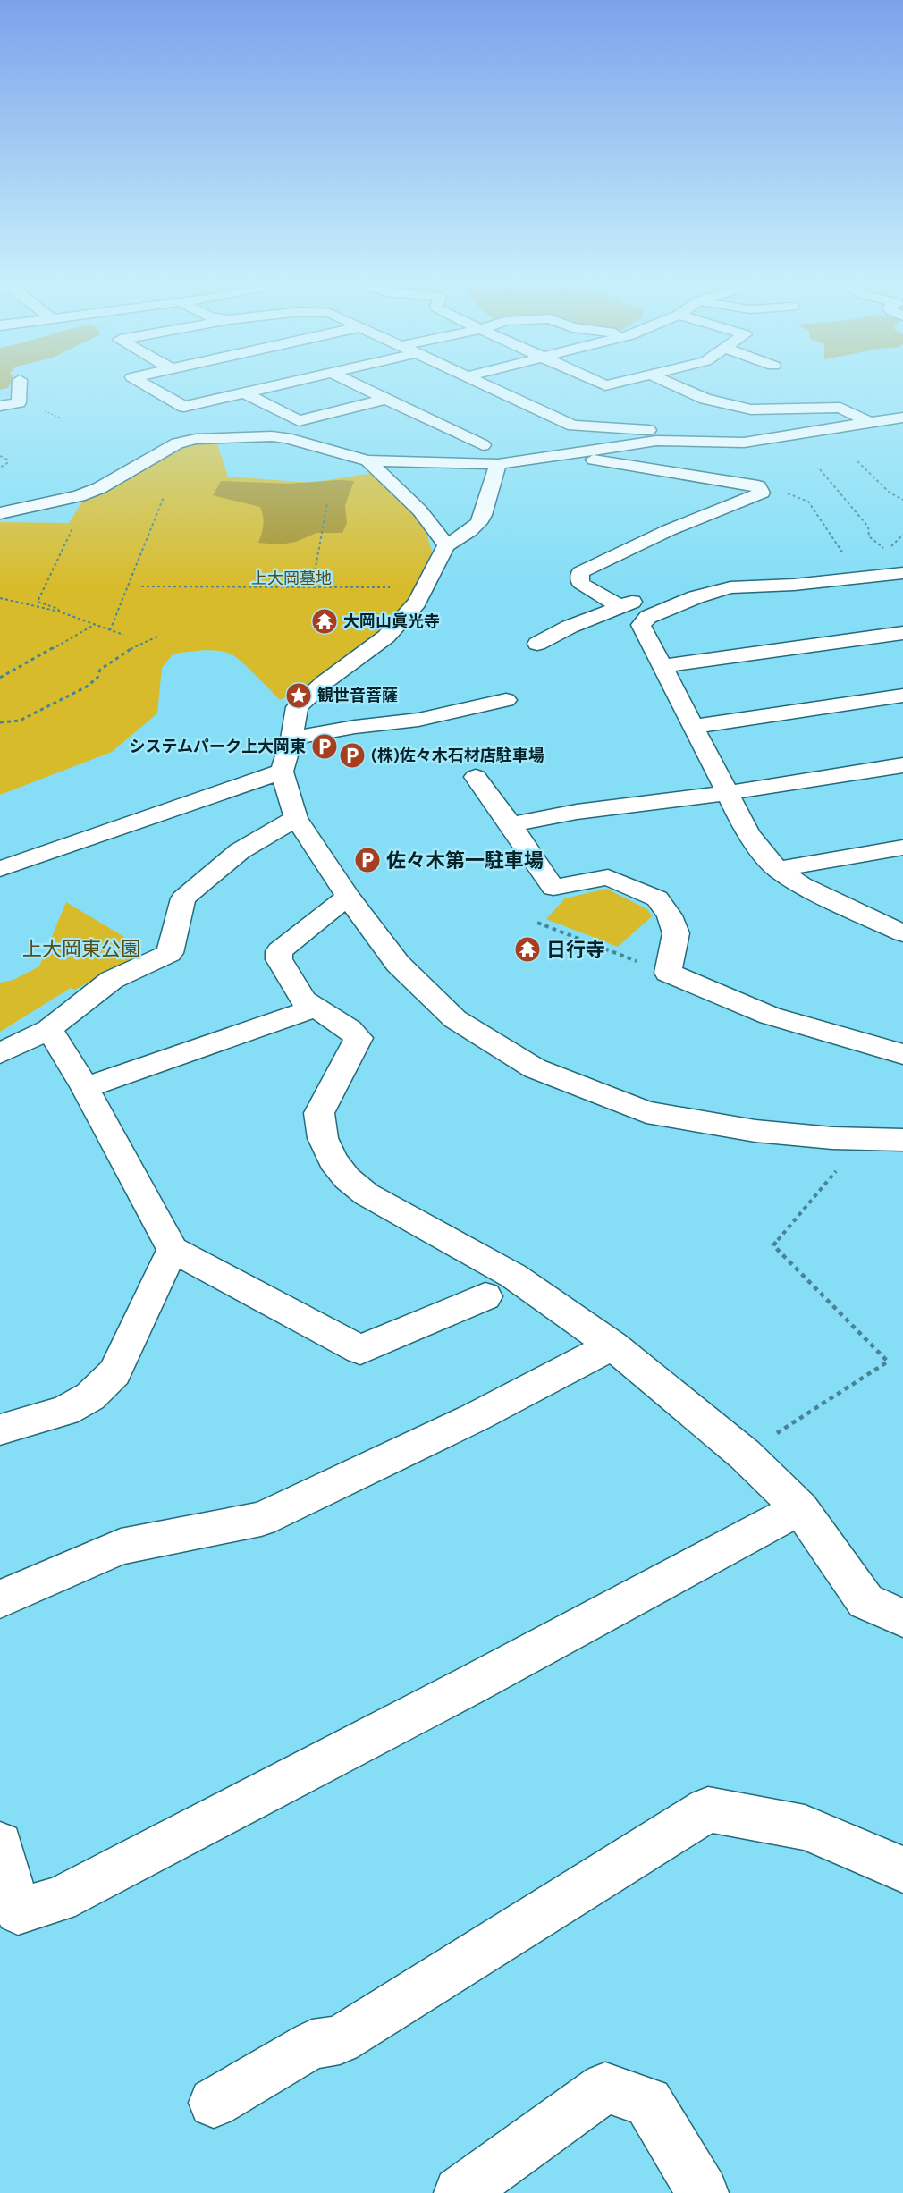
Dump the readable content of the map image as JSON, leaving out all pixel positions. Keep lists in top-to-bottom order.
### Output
{
  "parks": ["上大岡墓地", "上大岡東公園"],
  "places": {
    "temple": ["大岡山眞光寺", "日行寺"],
    "place": ["観世音菩薩"],
    "parking": ["システムパーク上大岡東", "(株)佐々木石材店駐車場", "佐々木第一駐車場"]
  }
}
